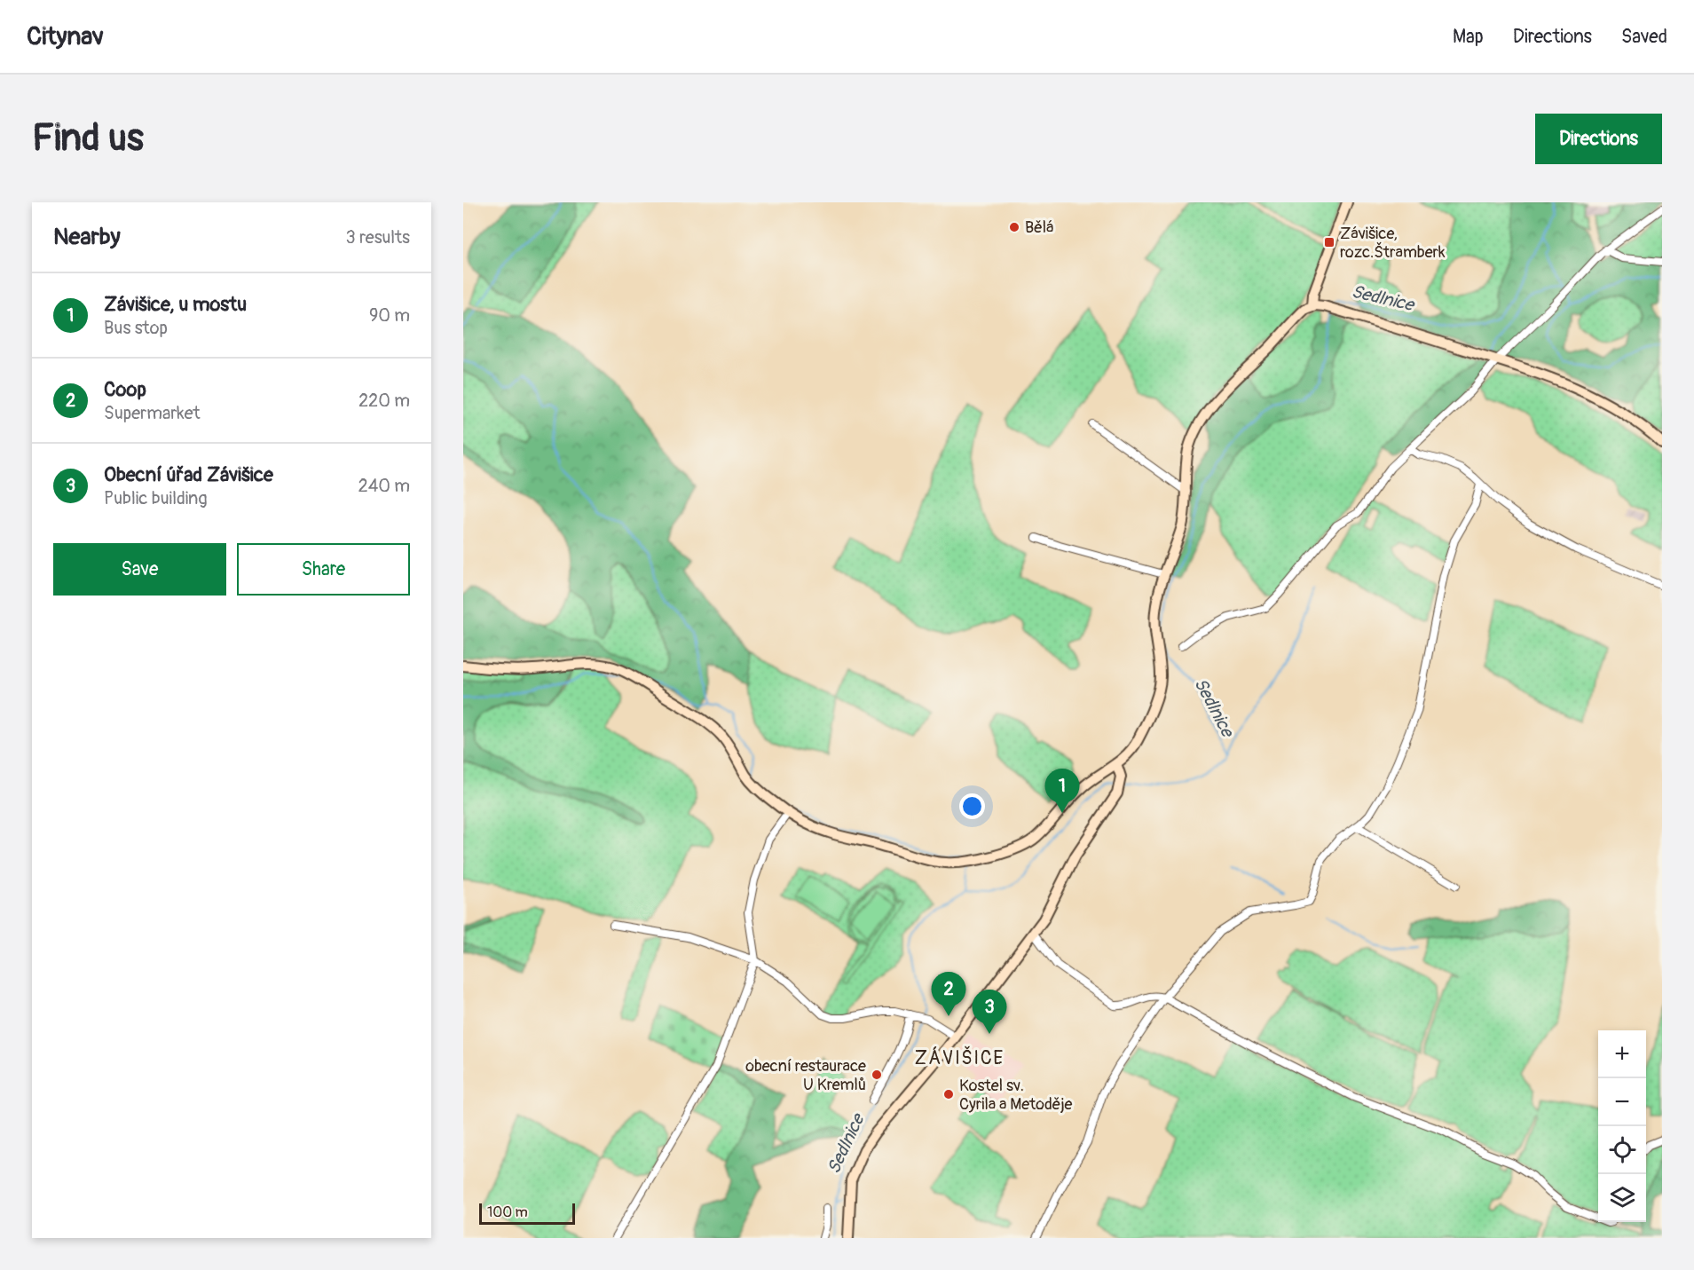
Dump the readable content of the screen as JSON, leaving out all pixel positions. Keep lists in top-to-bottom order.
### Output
{
  "districts": ["ZÁVIŠICE"],
  "water": ["Sedlnice"],
  "places": {
    "other": ["Bělá", "obecní restaurace U Kremlů", "Kostel sv. Cyrila a Metoděje"],
    "transit": ["Závišice, rozc.Štramberk"]
  },
  "scale_bar": "100 m",
  "page": {
    "header": "Citynav",
    "nav": ["Map", "Directions", "Saved"],
    "buttons": [
      "Directions",
      ["Save", "Share"]
    ],
    "title": "Find us",
    "heading": ["Nearby", "3 results"],
    "list": [
      {
        "mark": "1",
        "name": "Závišice, u mostu",
        "note": "Bus stop",
        "value": "90 m"
      },
      {
        "mark": "2",
        "name": "Coop",
        "note": "Supermarket",
        "value": "220 m"
      },
      {
        "mark": "3",
        "name": "Obecní úřad Závišice",
        "note": "Public building",
        "value": "240 m"
      }
    ],
    "pins": ["1", "2", "3"],
    "map_buttons": ["+", "−"],
    "scale": "100 m"
  }
}
